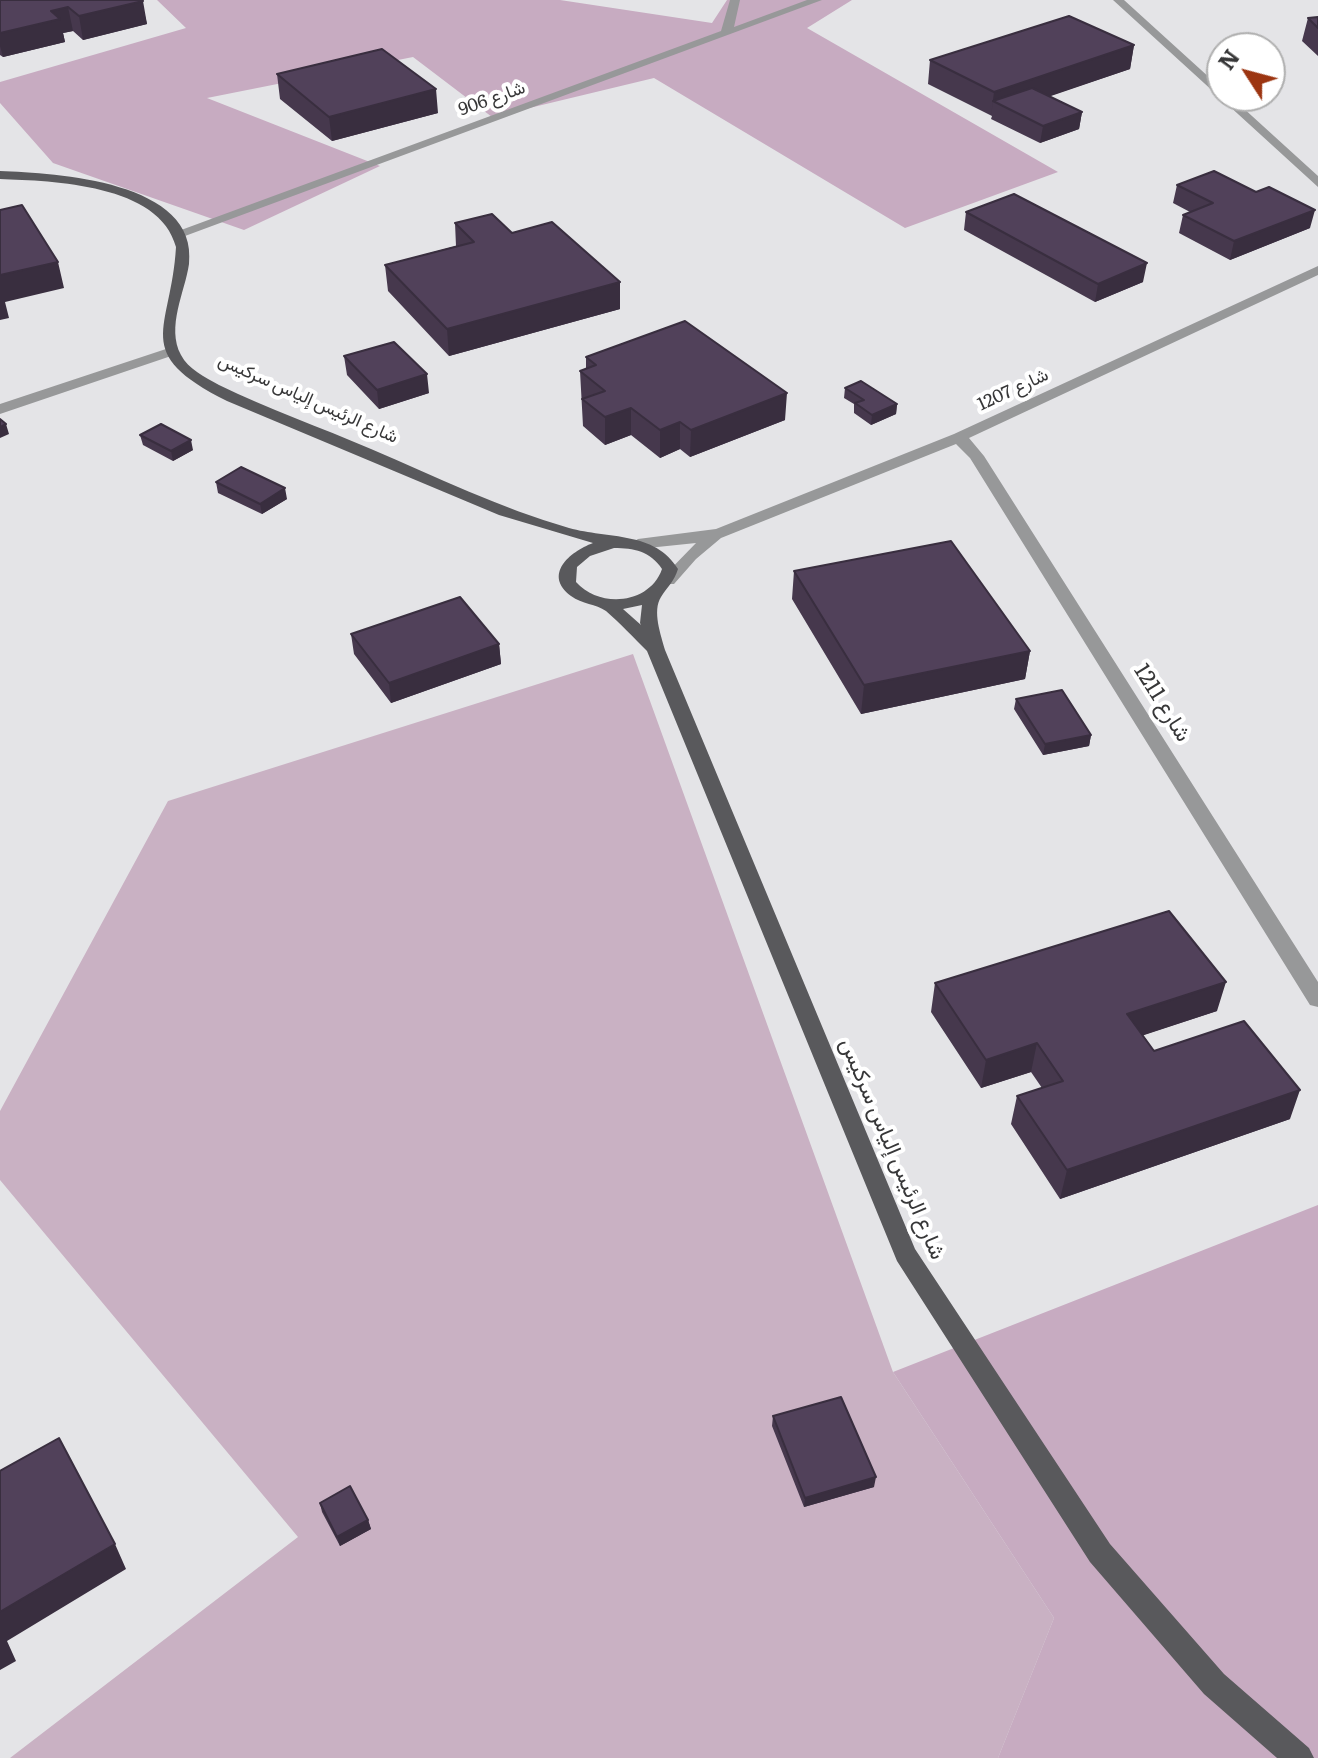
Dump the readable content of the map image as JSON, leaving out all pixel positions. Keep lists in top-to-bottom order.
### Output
{
  "streets": {
    "main road": ["شارع الرئيس إلياس سركيس"],
    "street": ["شارع 906", "شارع 1207", "شارع 1211"]
  },
  "crossings": [
    ["شارع 1207", "شارع الرئيس إلياس سركيس"],
    ["شارع 1207", "شارع 1211"]
  ],
  "north": "top left"
}
